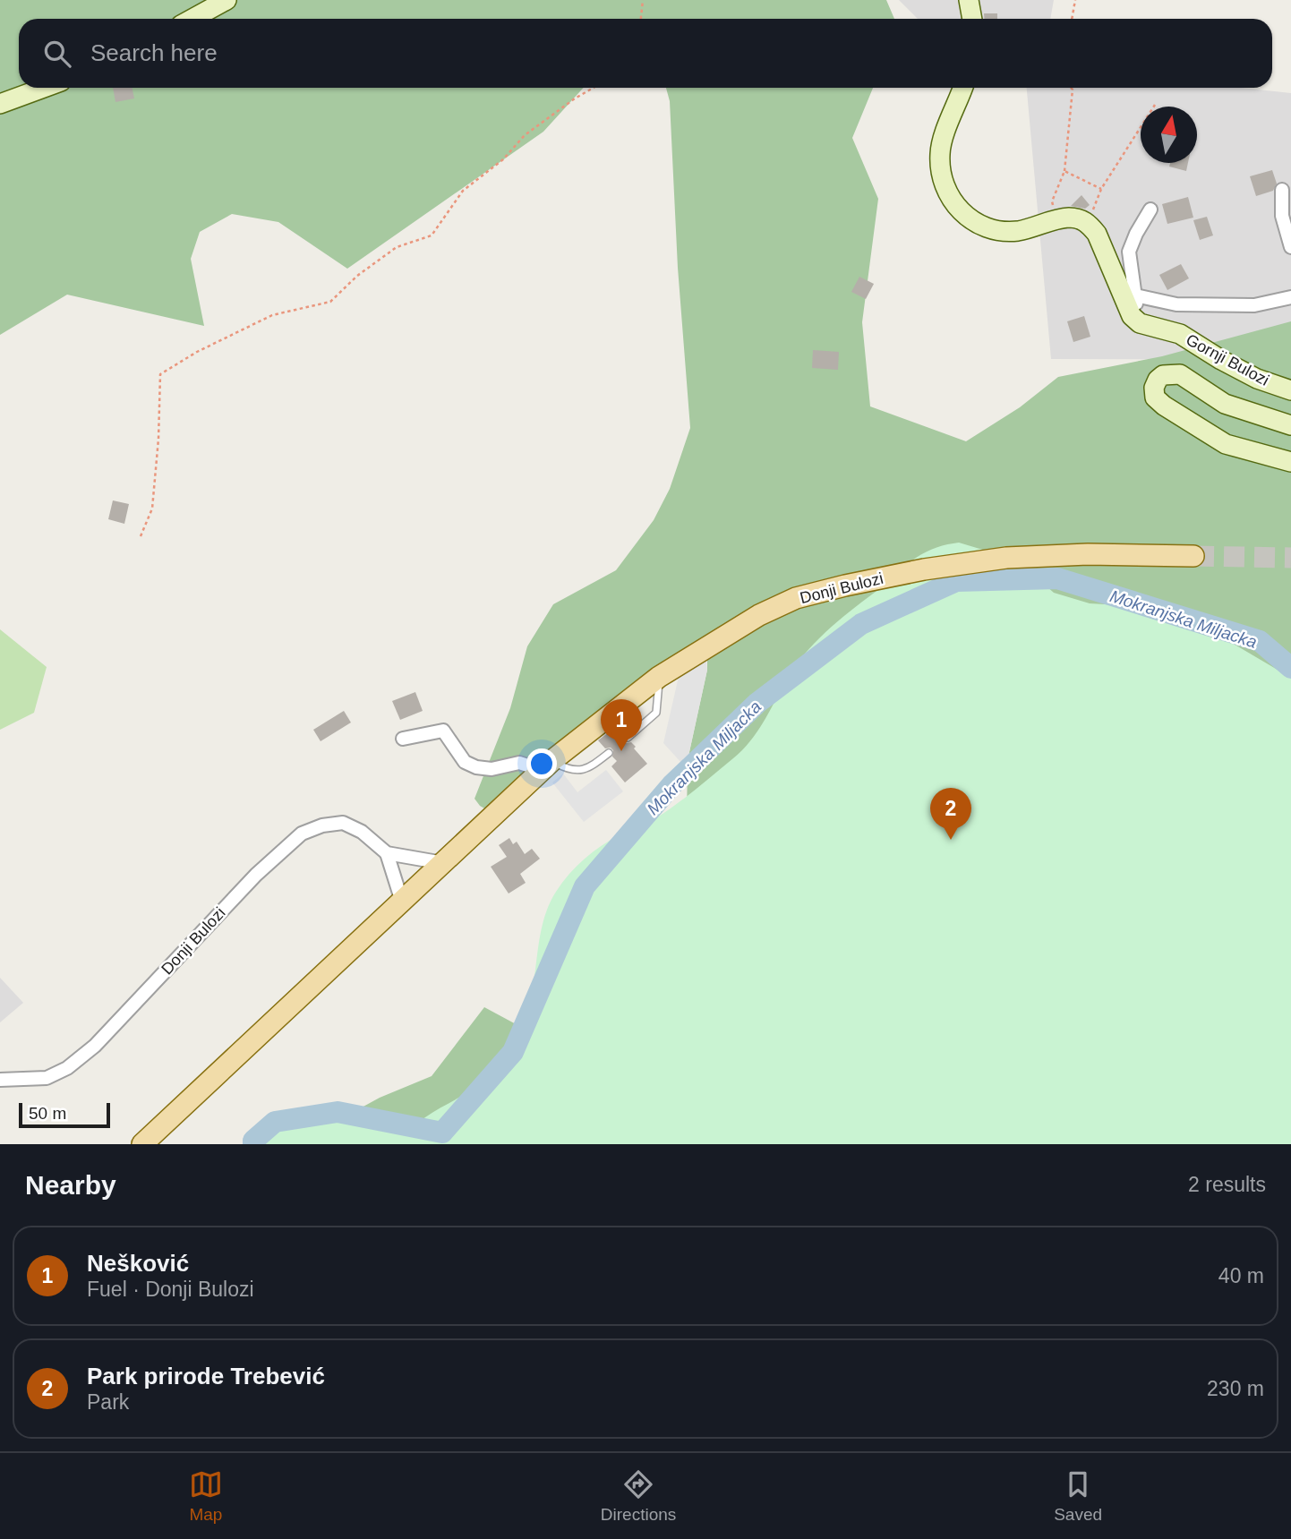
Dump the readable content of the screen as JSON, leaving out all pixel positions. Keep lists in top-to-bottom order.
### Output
{
  "streets": {
    "main road": ["Donji Bulozi"],
    "street": ["Gornji Bulozi"]
  },
  "water": ["Mokranjska Miljacka"],
  "scale_bar": "50 m",
  "north": "top",
  "page": {
    "search": "Search here",
    "pins": ["1", "2"],
    "scale": "50 m",
    "heading": ["Nearby", "2 results"],
    "list": [
      {
        "mark": "1",
        "name": "Nešković",
        "note": "Fuel · Donji Bulozi",
        "value": "40 m"
      },
      {
        "mark": "2",
        "name": "Park prirode Trebević",
        "note": "Park",
        "value": "230 m"
      }
    ],
    "nav": ["Map", "Directions", "Saved"]
  }
}
